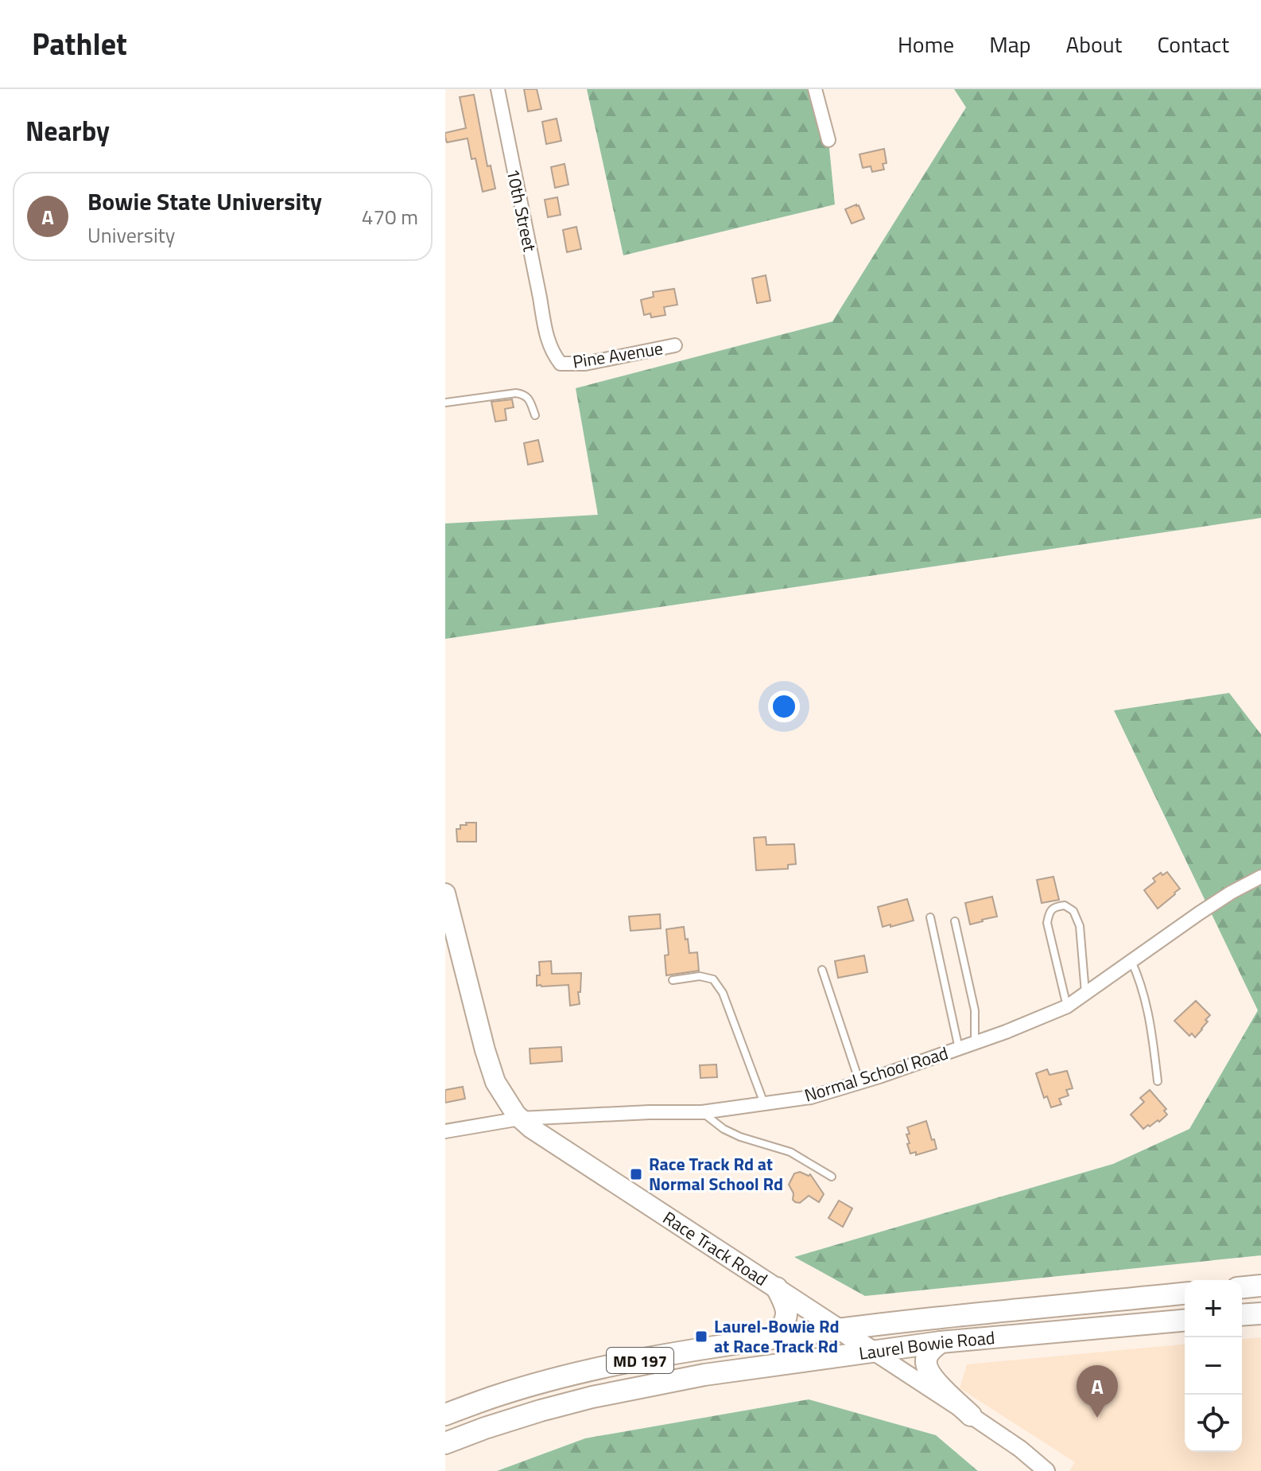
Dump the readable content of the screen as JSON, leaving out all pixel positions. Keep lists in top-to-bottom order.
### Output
{
  "streets": {
    "main road": ["Race Track Road", "Laurel Bowie Road", "MD 197"],
    "street": ["10th Street", "Pine Avenue", "Normal School Road"]
  },
  "crossings": [
    ["10th Street", "Pine Avenue"],
    ["Normal School Road", "Race Track Road"],
    ["Race Track Road", "Laurel Bowie Road"]
  ],
  "places": {
    "transit": ["Race Track Rd at Normal School Rd", "Laurel-Bowie Rd at Race Track Rd"]
  },
  "page": {
    "header": "Pathlet",
    "nav": [
      "Home",
      "Map",
      "About",
      "Contact"
    ],
    "heading": "Nearby",
    "list": [
      {
        "mark": "A",
        "name": "Bowie State University",
        "note": "University",
        "value": "470 m"
      }
    ],
    "map_buttons": ["+", "−"],
    "pins": "A"
  }
}
